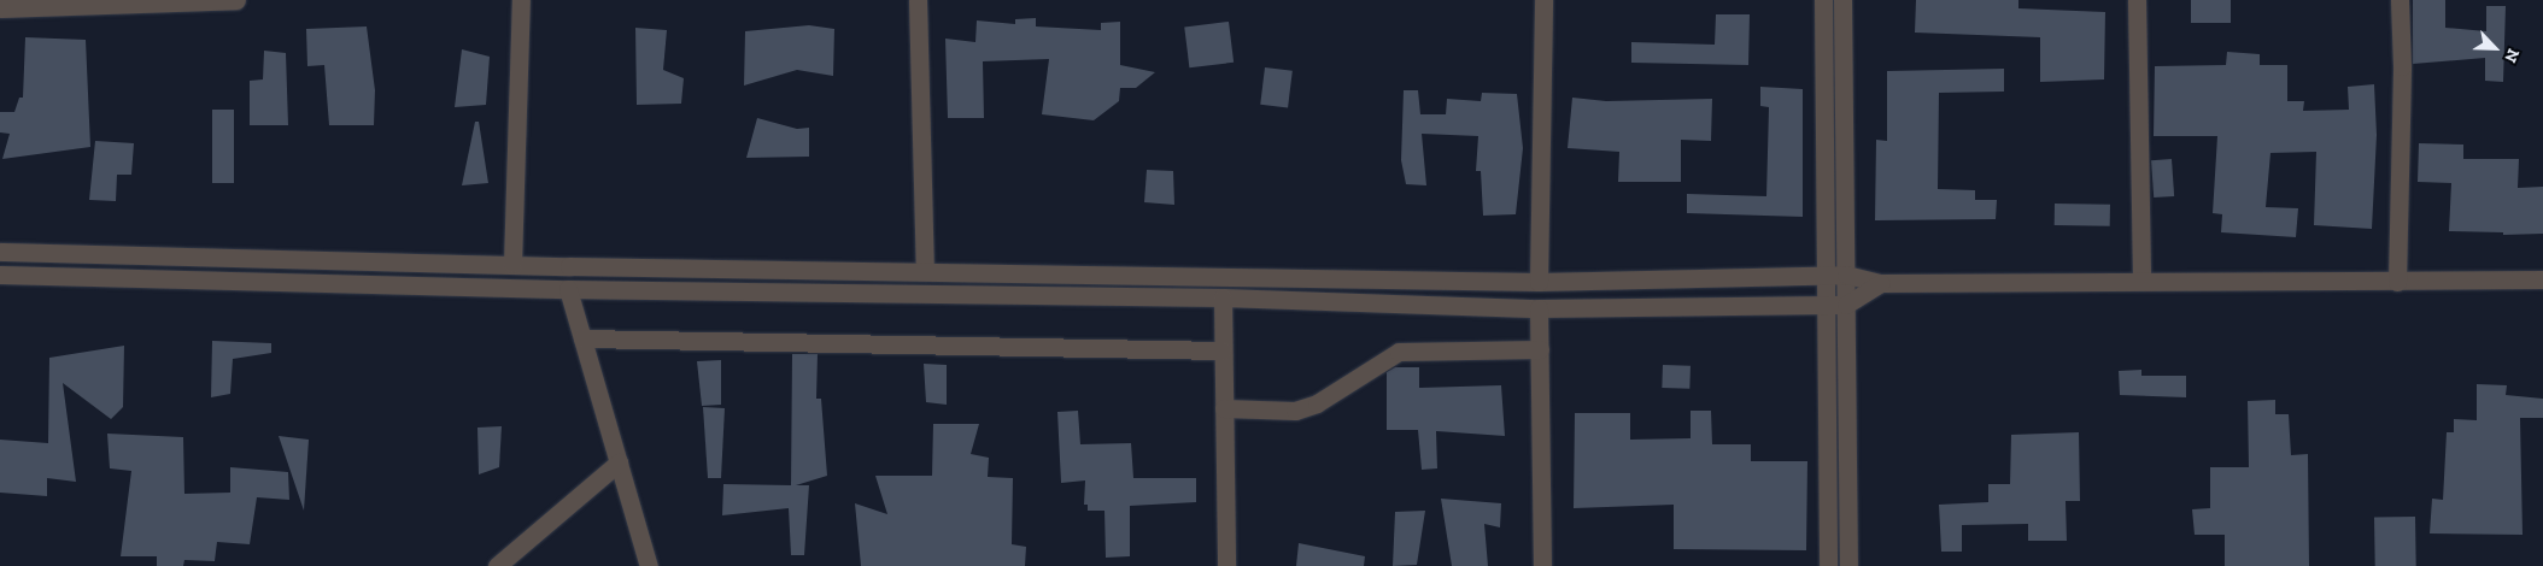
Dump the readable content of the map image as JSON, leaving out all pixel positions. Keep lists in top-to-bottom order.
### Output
{
  "north": "bottom right"
}
